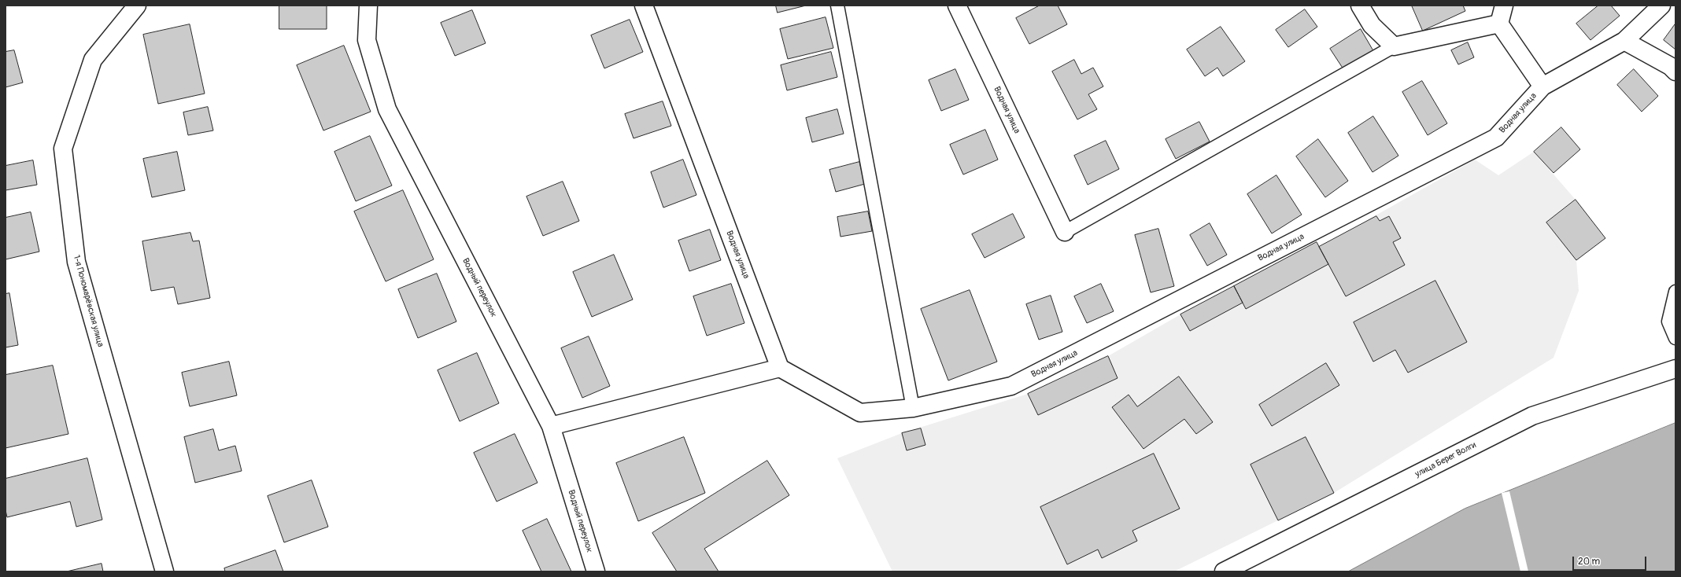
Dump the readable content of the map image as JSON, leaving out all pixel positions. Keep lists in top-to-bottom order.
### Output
{
  "streets": {
    "street": [
      "Водная улица",
      "Водный переулок",
      "1-я Пономарёвская улица",
      "улица Берег Волги"
    ]
  },
  "scale_bar": "20 m"
}
